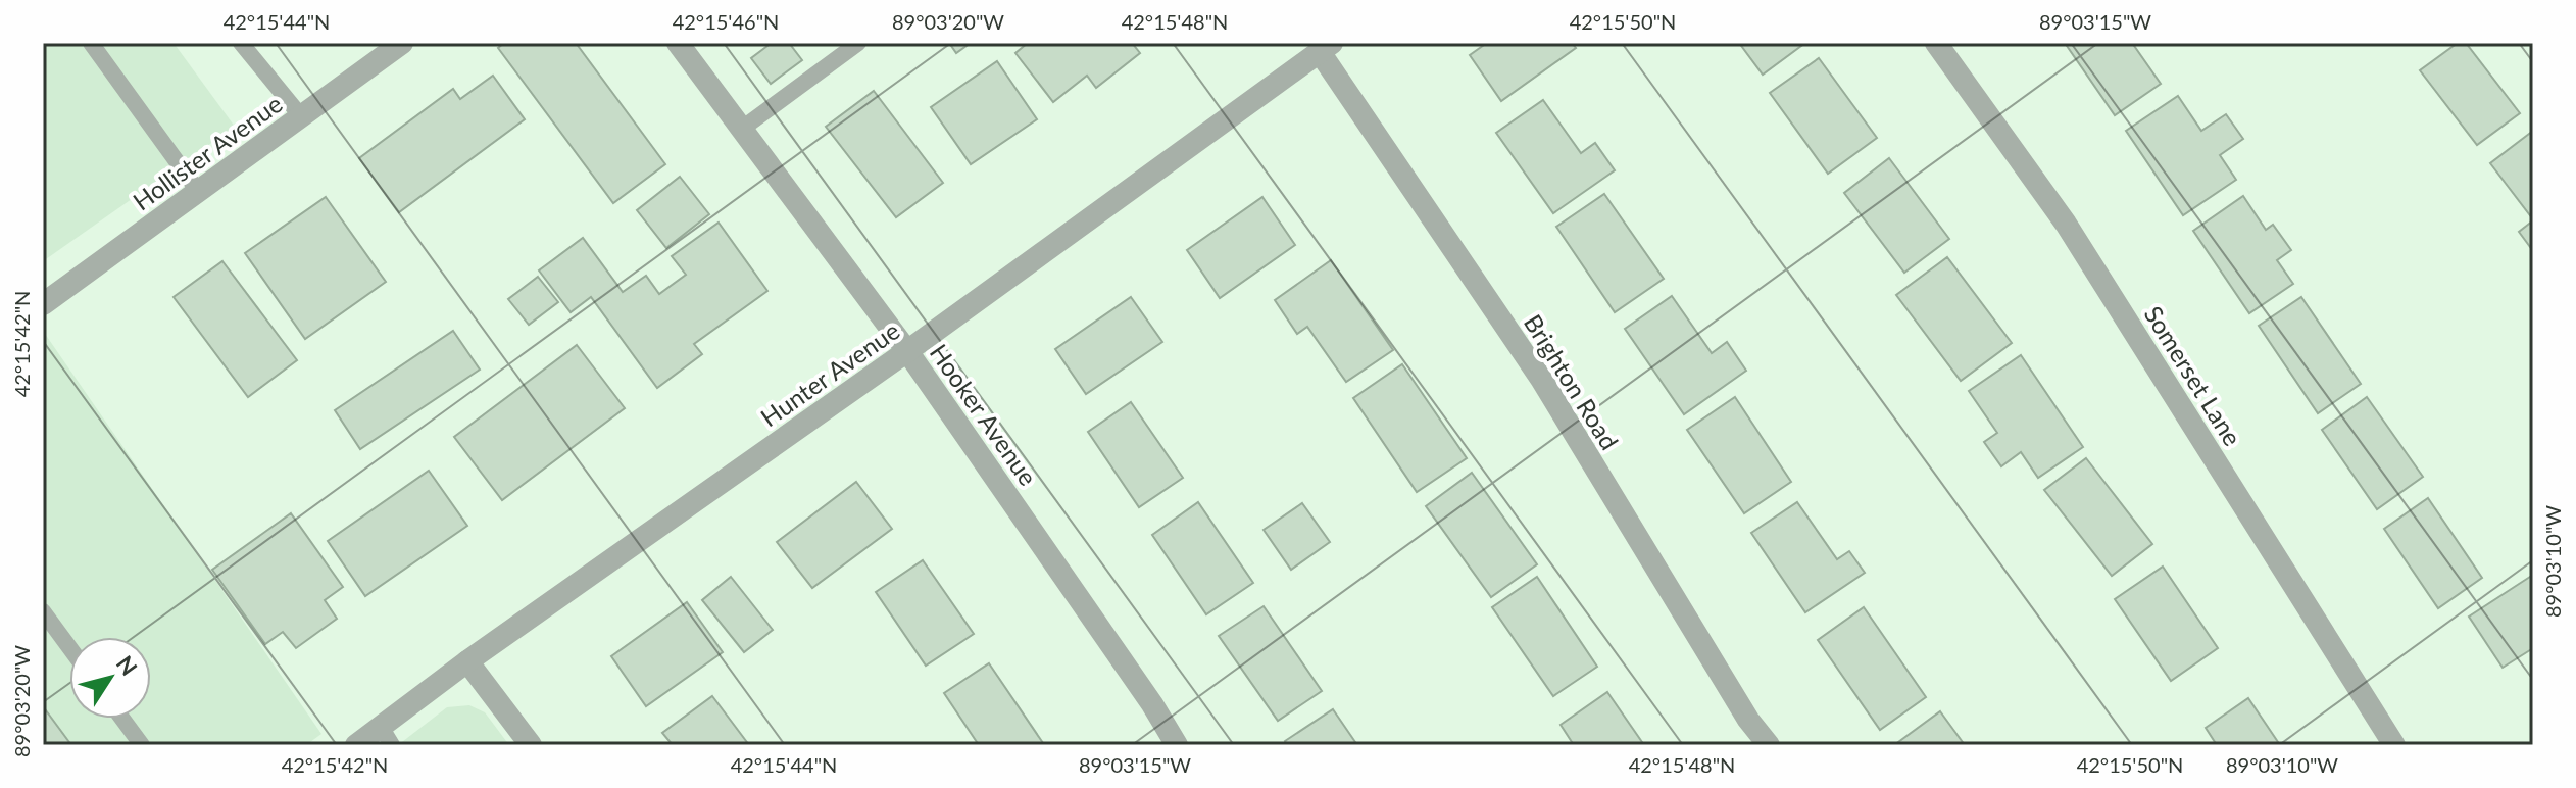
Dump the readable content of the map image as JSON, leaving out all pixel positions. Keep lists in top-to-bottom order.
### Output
{
  "streets": {
    "street": [
      "Hollister Avenue",
      "Hunter Avenue",
      "Somerset Lane",
      "Brighton Road",
      "Hooker Avenue"
    ]
  },
  "crossings": [
    ["Hunter Avenue", "Brighton Road"],
    ["Hunter Avenue", "Hooker Avenue"]
  ],
  "north": "top right",
  "coordinates": [
    "42°15'44\"N",
    "42°15'46\"N",
    "89°03'20\"W",
    "42°15'48\"N",
    "42°15'50\"N",
    "89°03'15\"W",
    "42°15'42\"N",
    "89°03'10\"W"
  ]
}
